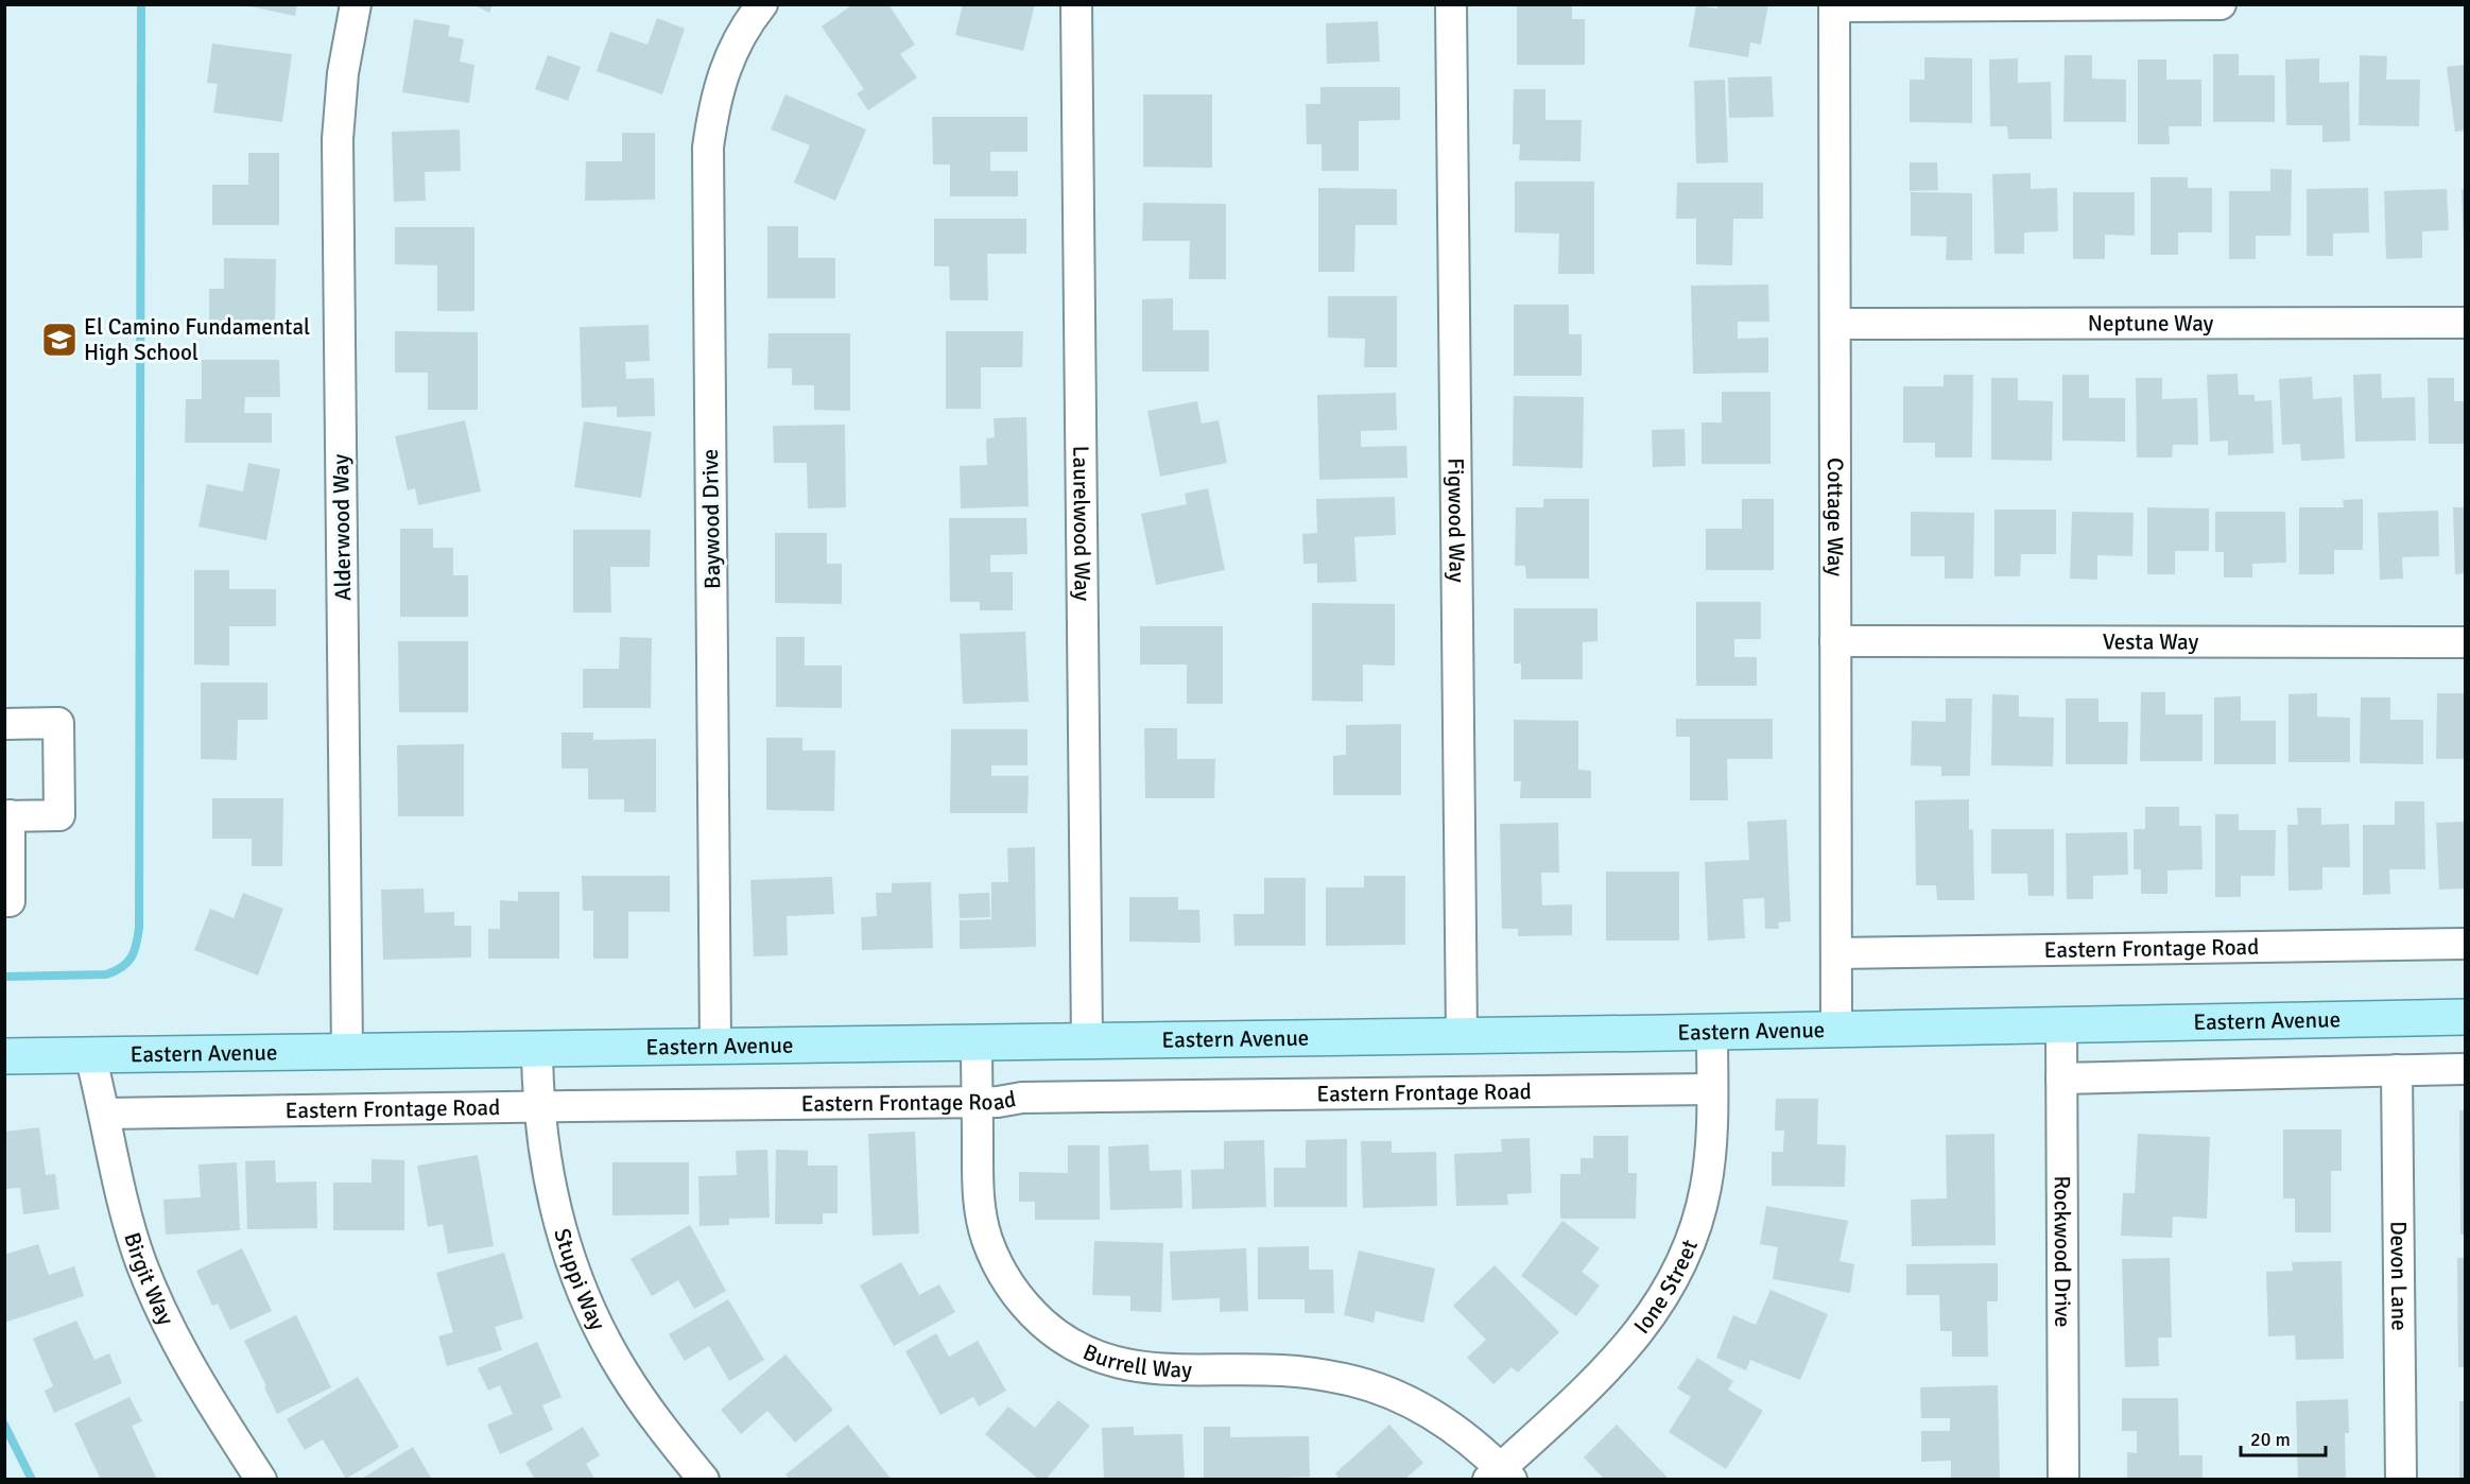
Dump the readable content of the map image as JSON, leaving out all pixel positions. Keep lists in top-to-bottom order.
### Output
{
  "streets": {
    "main road": ["Eastern Avenue"],
    "street": [
      "Neptune Way",
      "Cottage Way",
      "Baywood Drive",
      "Figwood Way",
      "Laurelwood Way",
      "Alderwood Way",
      "Vesta Way",
      "Eastern Frontage Road",
      "Rockwood Drive",
      "Devon Lane",
      "Birgit Way",
      "Stuppi Way",
      "Ione Street",
      "Burrell Way"
    ]
  },
  "crossings": [
    ["Neptune Way", "Cottage Way"],
    ["Cottage Way", "Vesta Way"],
    ["Cottage Way", "Eastern Frontage Road"],
    ["Cottage Way", "Eastern Avenue"],
    ["Baywood Drive", "Eastern Avenue"],
    ["Figwood Way", "Eastern Avenue"],
    ["Laurelwood Way", "Eastern Avenue"],
    ["Alderwood Way", "Eastern Avenue"],
    ["Eastern Frontage Road", "Birgit Way"],
    ["Eastern Frontage Road", "Stuppi Way"],
    ["Eastern Frontage Road", "Ione Street"],
    ["Eastern Frontage Road", "Burrell Way"],
    ["Eastern Avenue", "Rockwood Drive"],
    ["Eastern Avenue", "Birgit Way"],
    ["Eastern Avenue", "Stuppi Way"],
    ["Eastern Avenue", "Ione Street"],
    ["Eastern Avenue", "Burrell Way"],
    ["Ione Street", "Burrell Way"]
  ],
  "places": {
    "school or university": ["El Camino Fundamental High School"]
  },
  "scale_bar": "20 m"
}
